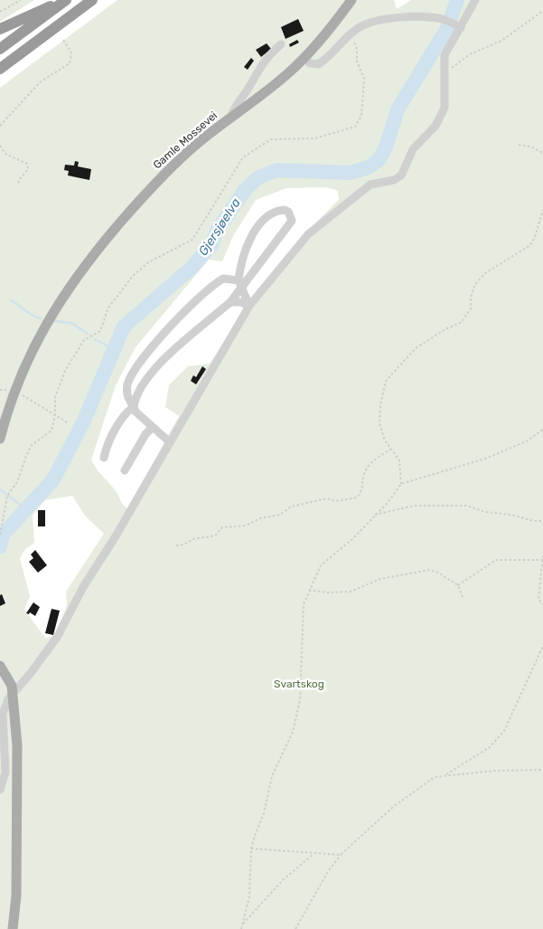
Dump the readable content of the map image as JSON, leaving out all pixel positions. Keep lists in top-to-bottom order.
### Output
{
  "streets": {
    "main road": ["Gamle Mossevei"]
  },
  "water": ["Gjersjøelva"],
  "parks": ["Svartskog"]
}
